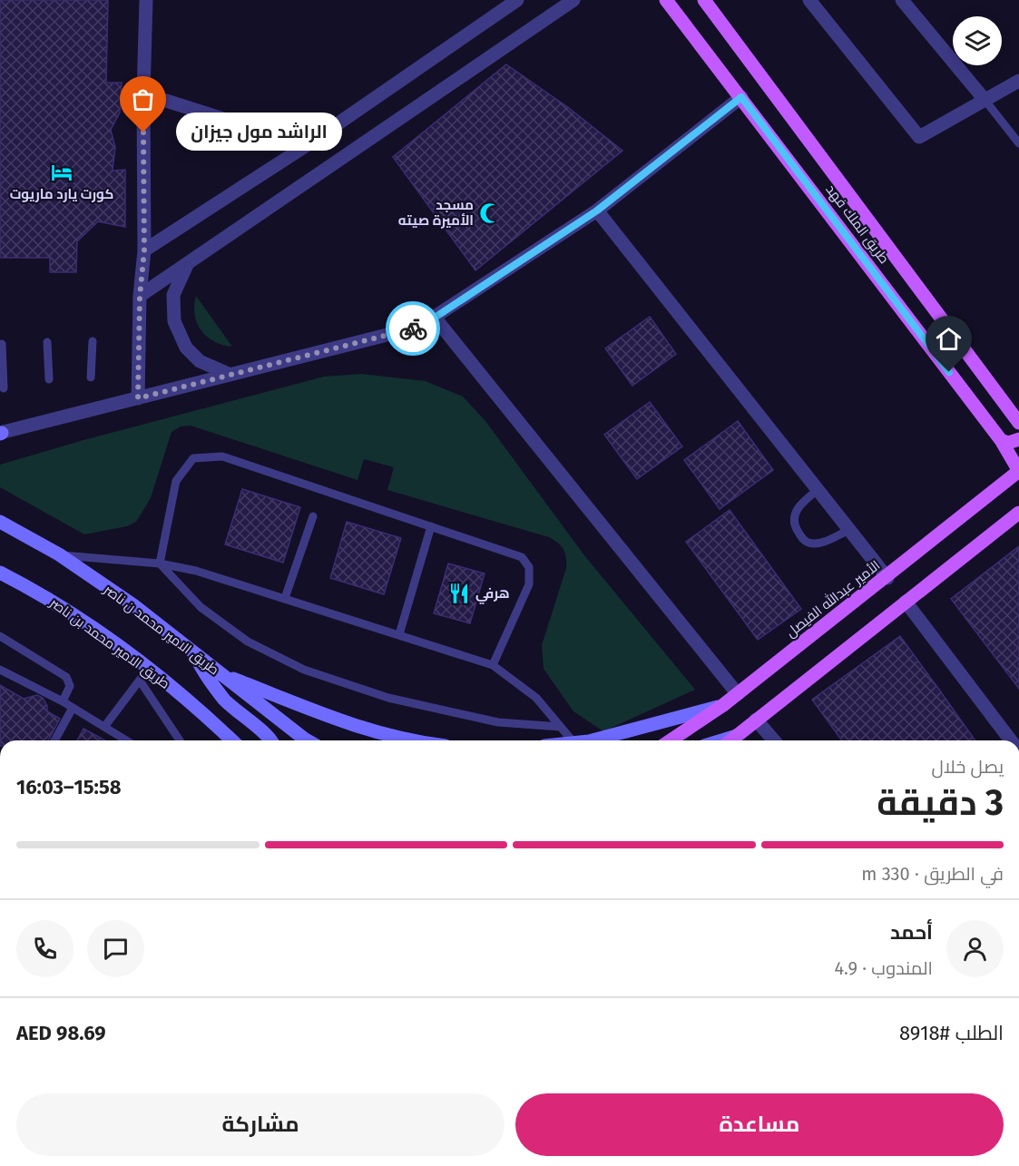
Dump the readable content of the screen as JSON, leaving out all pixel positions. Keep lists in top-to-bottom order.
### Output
{
  "streets": {
    "main road": [
      "طريق الملك فهد",
      "الأمير عبدالله الفيصل",
      "طريق الامير محمد ن ناصر",
      "طريق الامير محمد بن ناصر"
    ]
  },
  "crossings": [
    ["طريق الملك فهد", "الأمير عبدالله الفيصل"]
  ],
  "places": {
    "other": ["الراشد مول جيزان"],
    "hotel": ["كورت يارد ماريوت"],
    "mosque": ["مسجد الأميرة صيته"],
    "restaurant": ["هرفي"]
  },
  "page": {
    "bubble": "الراشد مول جيزان",
    "heading": ["3 دقيقة", "يصل خلال", "15:58–16:03"],
    "panel": [
      "أحمد",
      "المندوب · 4.9",
      "الطلب #8918",
      "AED 98.69"
    ],
    "bar": "في الطريق · 330 m",
    "buttons": ["مساعدة", "مشاركة"]
  }
}
